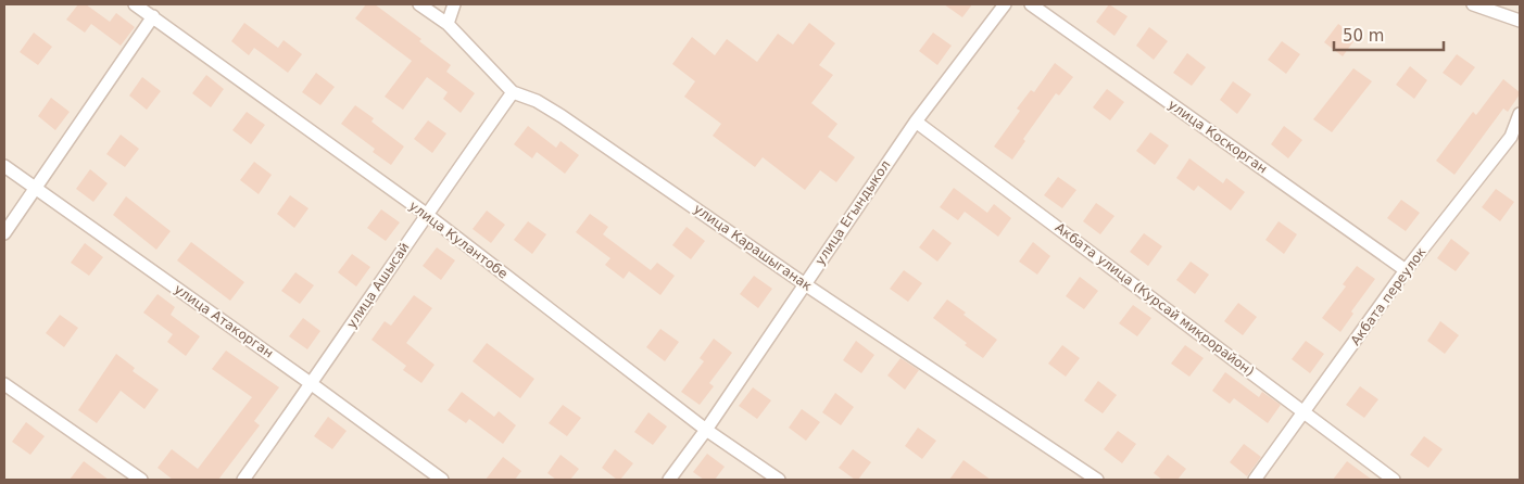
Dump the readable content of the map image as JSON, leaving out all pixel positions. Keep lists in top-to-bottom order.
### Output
{
  "streets": {
    "street": [
      "улица Коскорган",
      "улица Егындыкол",
      "улица Кулантобе",
      "улица Карашыганак",
      "улица Ашысай",
      "Акбата переулок",
      "Акбата улица (Курсай микрорайон)",
      "улица Атакорган"
    ]
  },
  "crossings": [
    ["улица Коскорган", "Акбата переулок"],
    ["улица Егындыкол", "улица Кулантобе"],
    ["улица Егындыкол", "улица Карашыганак"],
    ["улица Егындыкол", "Акбата улица (Курсай микрорайон)"],
    ["улица Кулантобе", "улица Ашысай"],
    ["улица Карашыганак", "улица Ашысай"],
    ["улица Ашысай", "улица Атакорган"],
    ["Акбата переулок", "Акбата улица (Курсай микрорайон)"]
  ],
  "scale_bar": "50 m"
}
